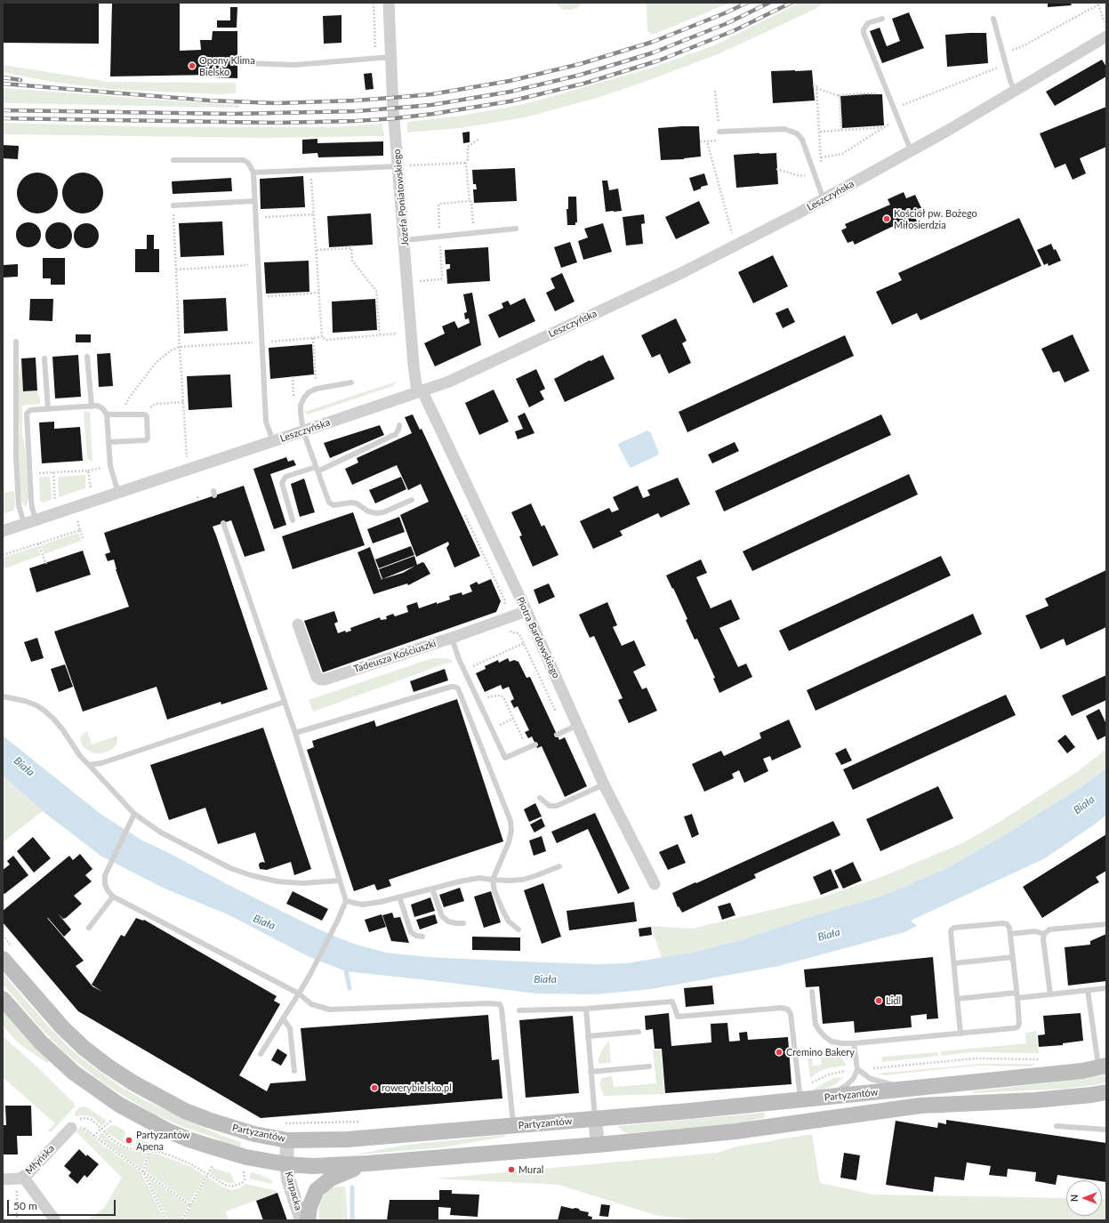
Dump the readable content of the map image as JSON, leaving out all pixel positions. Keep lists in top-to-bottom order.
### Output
{
  "streets": {
    "main road": ["Partyzantów"],
    "street": [
      "Leszczyńska",
      "Józefa Poniatowskiego",
      "Piotra Bardowskiego",
      "Tadeusza Kościuszki",
      "Młyńska",
      "Karpacka"
    ]
  },
  "crossings": [
    ["Leszczyńska", "Józefa Poniatowskiego"],
    ["Leszczyńska", "Piotra Bardowskiego"],
    ["Józefa Poniatowskiego", "Piotra Bardowskiego"],
    ["Piotra Bardowskiego", "Tadeusza Kościuszki"],
    ["Partyzantów", "Karpacka"]
  ],
  "water": ["Biała"],
  "places": [
    "Opony Klima Bielsko",
    "Kościół pw. Bożego Miłosierdzia",
    "Lidl",
    "Cremino Bakery",
    "rowerybielsko.pl",
    "Partyzantów Apena",
    "Mural"
  ],
  "scale_bar": "50 m",
  "north": "left"
}
